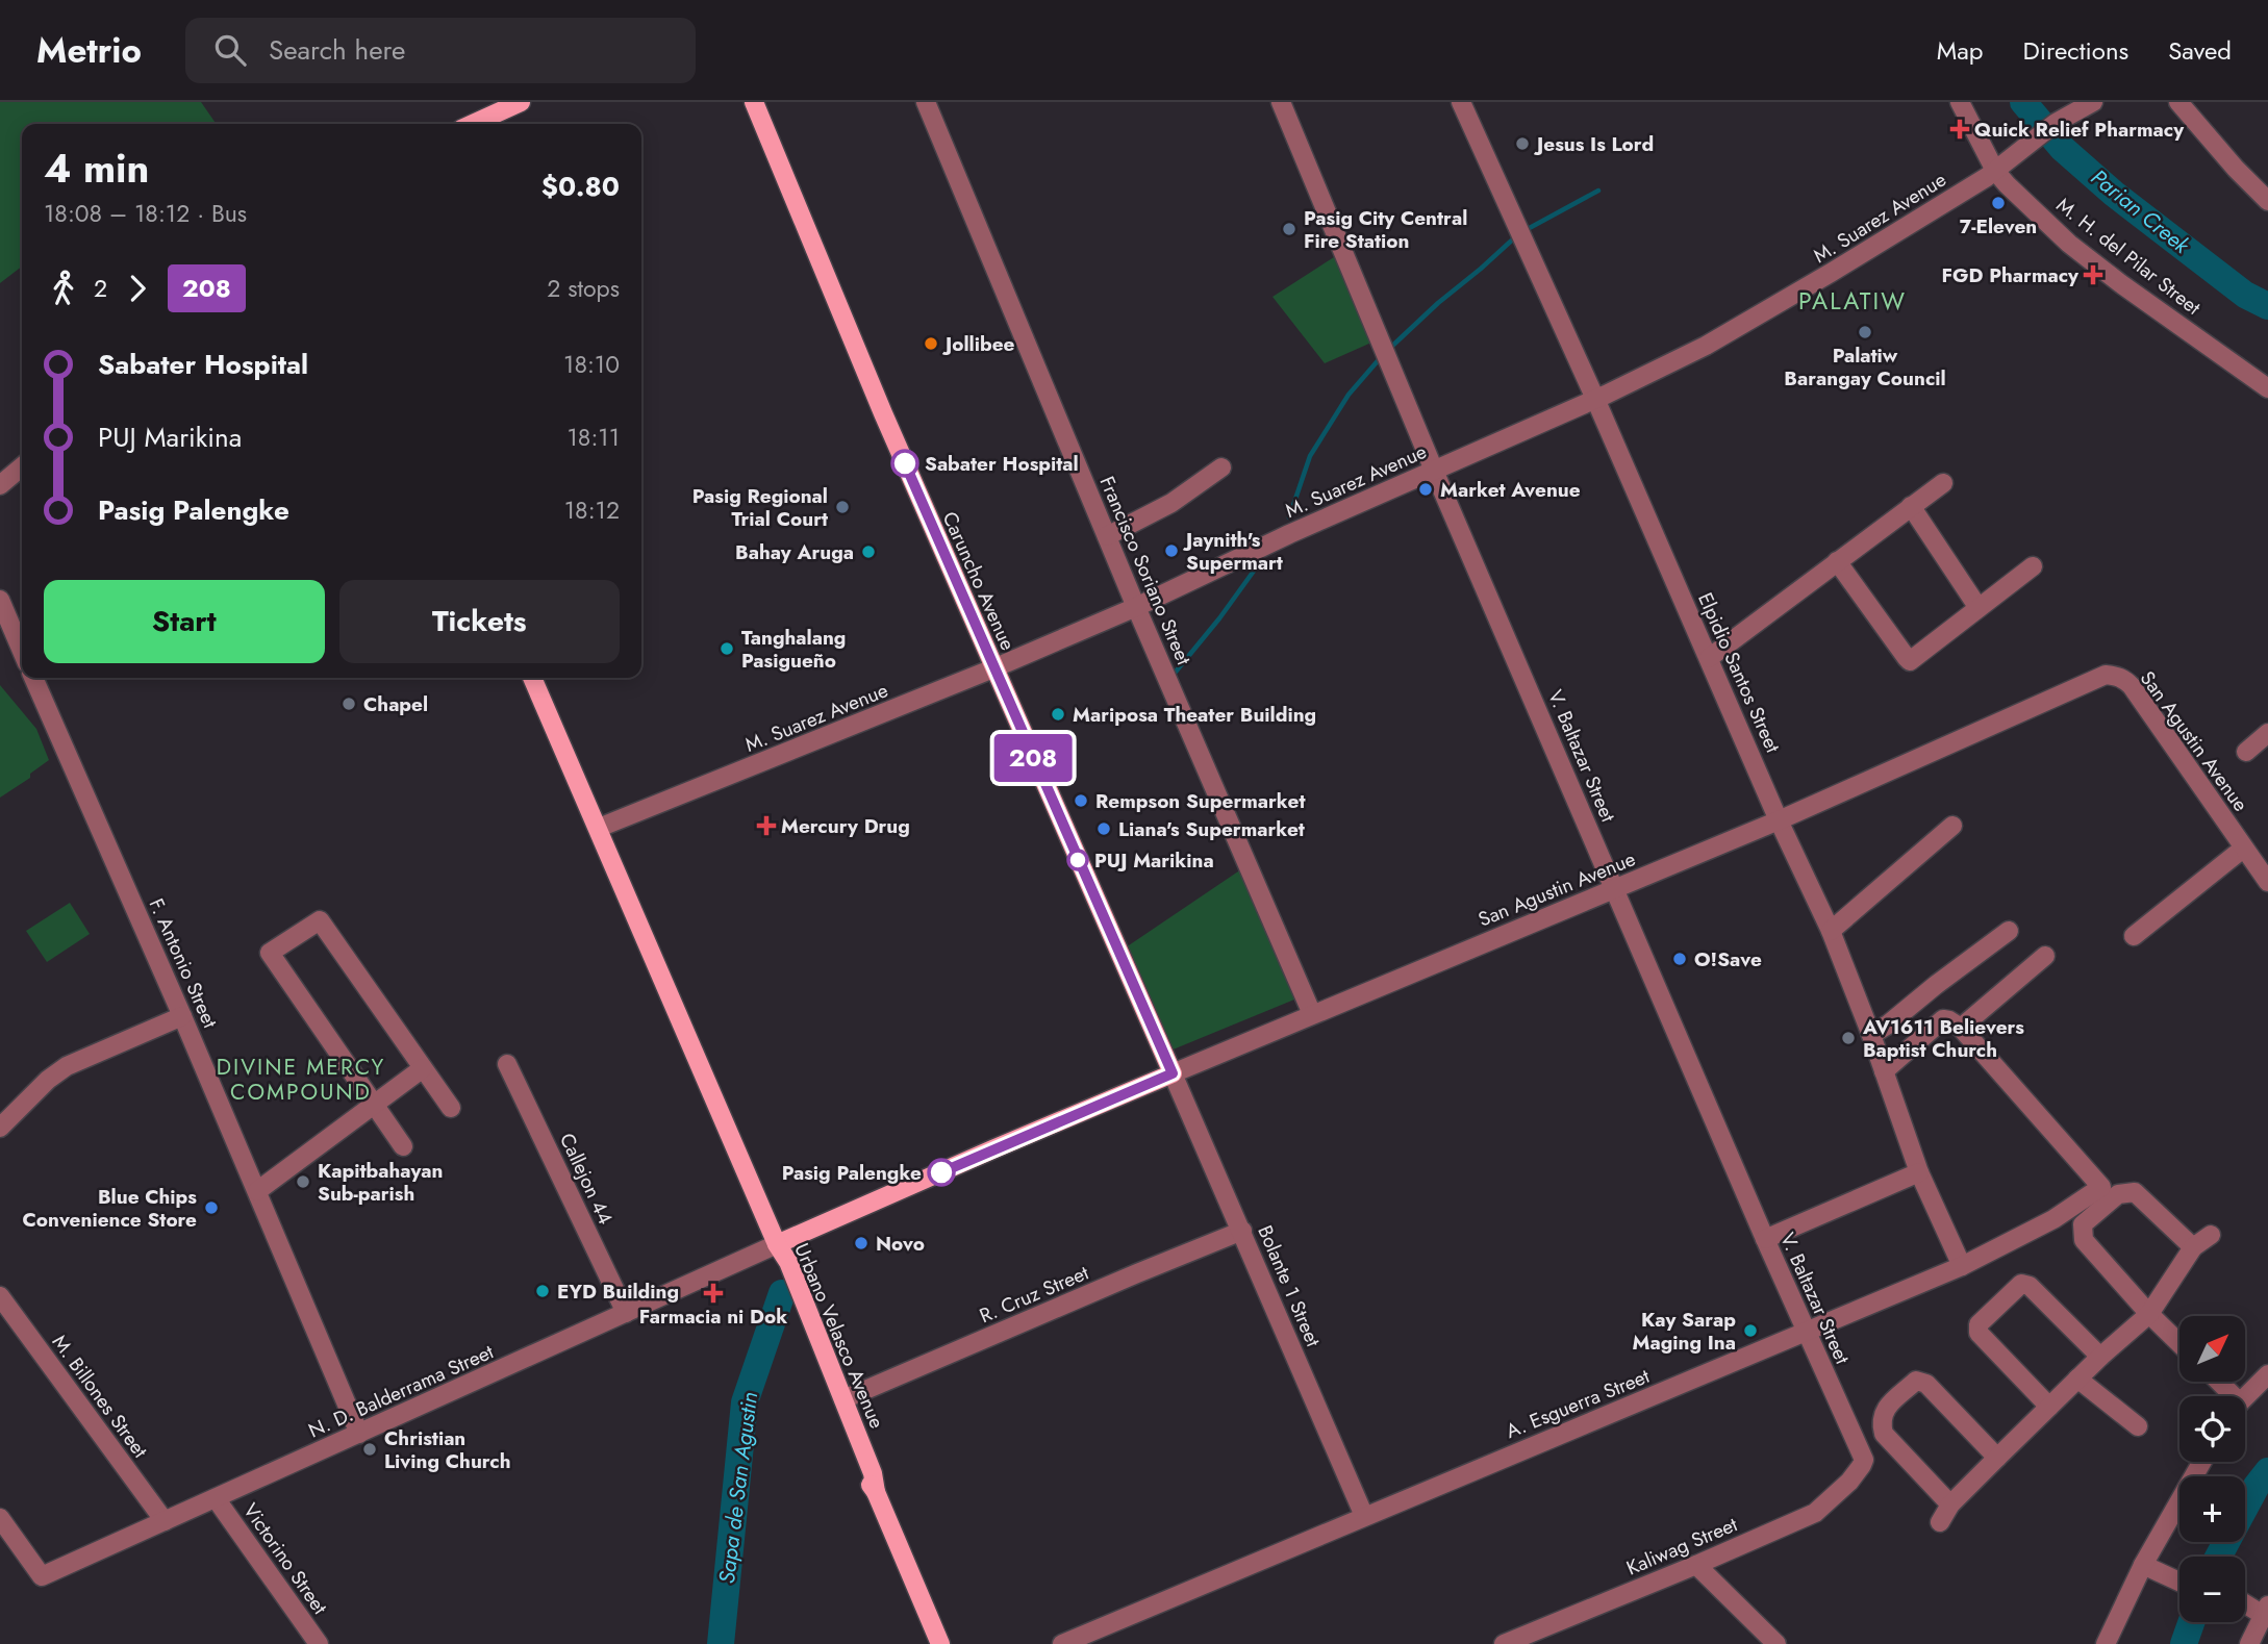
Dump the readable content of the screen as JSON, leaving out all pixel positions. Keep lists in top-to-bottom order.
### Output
{
  "streets": {
    "main road": ["Caruncho Avenue", "San Agustin Avenue", "Urbano Velasco Avenue"],
    "street": [
      "M. Suarez Avenue",
      "M. H. del Pilar Street",
      "Francisco Soriano Street",
      "Elpidio Santos Street",
      "V. Baltazar Street",
      "F. Antonio Street",
      "Callejon 44",
      "Bolante 1 Street",
      "R. Cruz Street",
      "N. D. Balderrama Street",
      "M. Billones Street",
      "A. Esguerra Street",
      "Kaliwag Street",
      "Victorino Street"
    ]
  },
  "crossings": [
    ["M. Suarez Avenue", "M. H. del Pilar Street"],
    ["M. Suarez Avenue", "Francisco Soriano Street"],
    ["M. Suarez Avenue", "Caruncho Avenue"],
    ["M. Suarez Avenue", "Elpidio Santos Street"],
    ["M. Suarez Avenue", "V. Baltazar Street"],
    ["Francisco Soriano Street", "San Agustin Avenue"],
    ["Caruncho Avenue", "San Agustin Avenue"],
    ["Caruncho Avenue", "Bolante 1 Street"],
    ["Elpidio Santos Street", "San Agustin Avenue"],
    ["Elpidio Santos Street", "A. Esguerra Street"],
    ["San Agustin Avenue", "V. Baltazar Street"],
    ["San Agustin Avenue", "Bolante 1 Street"],
    ["San Agustin Avenue", "Urbano Velasco Avenue"],
    ["San Agustin Avenue", "N. D. Balderrama Street"],
    ["V. Baltazar Street", "A. Esguerra Street"],
    ["V. Baltazar Street", "Kaliwag Street"],
    ["F. Antonio Street", "N. D. Balderrama Street"],
    ["Callejon 44", "N. D. Balderrama Street"],
    ["Bolante 1 Street", "R. Cruz Street"],
    ["Bolante 1 Street", "A. Esguerra Street"],
    ["R. Cruz Street", "Urbano Velasco Avenue"],
    ["Urbano Velasco Avenue", "N. D. Balderrama Street"],
    ["N. D. Balderrama Street", "M. Billones Street"],
    ["N. D. Balderrama Street", "Victorino Street"]
  ],
  "districts": ["PALATIW", "DIVINE MERCY COMPOUND"],
  "water": ["Parian Creek", "Sapa de San Agustin"],
  "places": {
    "health": [
      "Quick Relief Pharmacy",
      "FGD Pharmacy",
      "Mercury Drug",
      "Farmacia ni Dok"
    ],
    "other": [
      "Jesus Is Lord",
      "7-Eleven",
      "Pasig City Central Fire Station",
      "Palatiw Barangay Council",
      "Jollibee",
      "Sabater Hospital",
      "Market Avenue",
      "Pasig Regional Trial Court",
      "Jaynith's Supermart",
      "Bahay Aruga",
      "Tanghalang Pasigueño",
      "Chapel",
      "Mariposa Theater Building",
      "Rempson Supermarket",
      "Liana's Supermarket",
      "PUJ Marikina",
      "O!Save",
      "AV1611 Believers Baptist Church",
      "Pasig Palengke",
      "Kapitbahayan Sub-parish",
      "Blue Chips Convenience Store",
      "Novo",
      "EYD Building",
      "Kay Sarap Maging Ina",
      "Christian Living Church"
    ]
  },
  "lines": ["bus line 208"],
  "north": "top right",
  "page": {
    "header": "Metrio",
    "search": "Search here",
    "nav": ["Map", "Directions", "Saved"],
    "on_map": "208",
    "heading": ["4 min", "18:08 – 18:12 · Bus", "$0.80"],
    "legs": ["2", "208", "2 stops"],
    "list": [
      {
        "name": "Sabater Hospital",
        "value": "18:10"
      },
      {
        "name": "PUJ Marikina",
        "value": "18:11"
      },
      {
        "name": "Pasig Palengke",
        "value": "18:12"
      }
    ],
    "buttons": ["Start", "Tickets"],
    "map_buttons": ["+", "−"]
  }
}
